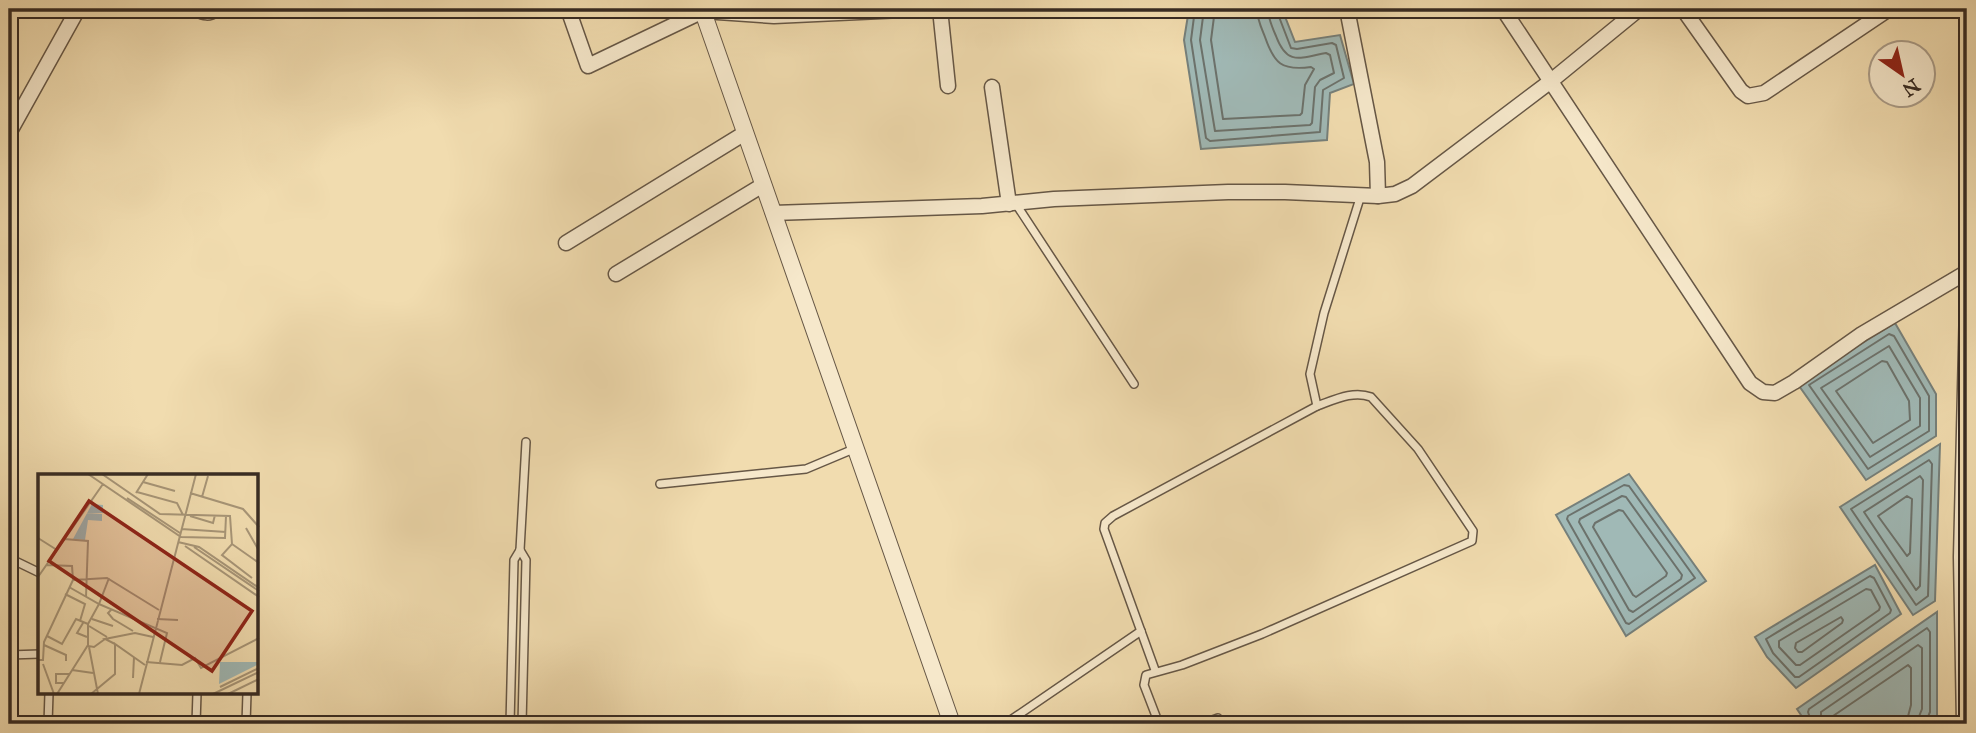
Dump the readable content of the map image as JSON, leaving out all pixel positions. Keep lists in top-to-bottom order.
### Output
{
  "north": "bottom right"
}
